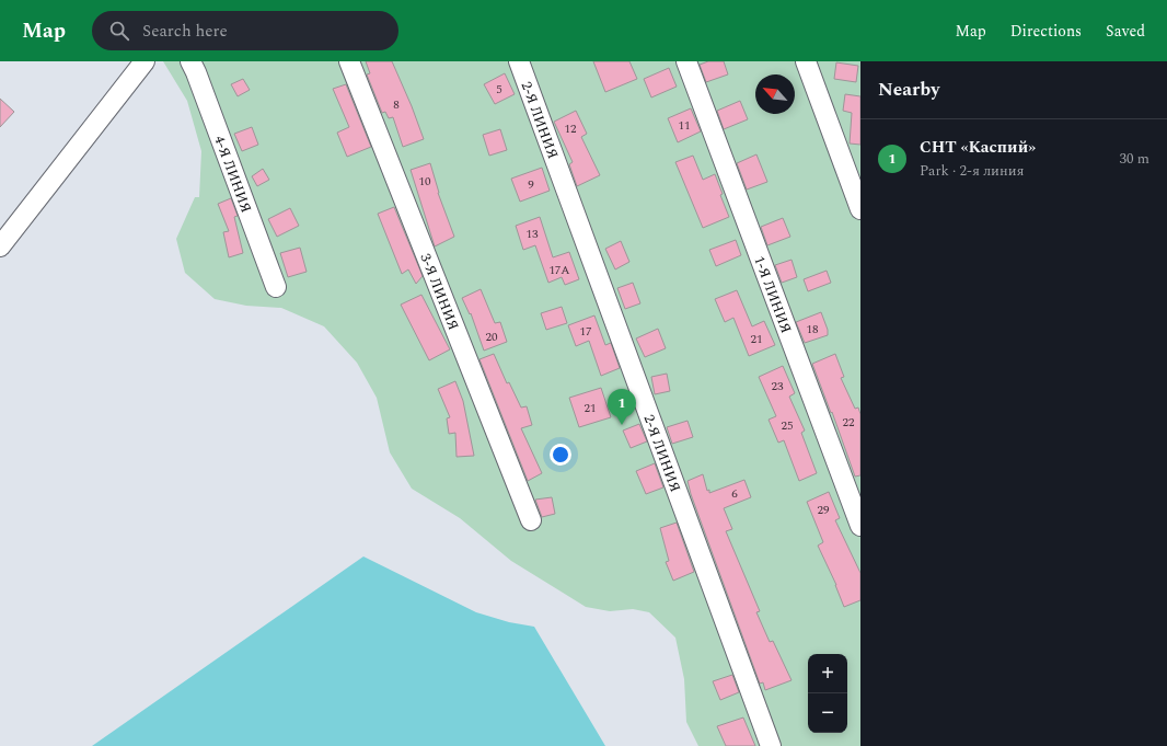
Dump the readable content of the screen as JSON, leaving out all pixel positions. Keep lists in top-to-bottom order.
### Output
{
  "streets": {
    "street": [
      "2-Я ЛИНИЯ",
      "4-Я ЛИНИЯ",
      "3-Я ЛИНИЯ",
      "1-Я ЛИНИЯ"
    ]
  },
  "house_numbers": [
    "5",
    "8",
    "11",
    "12",
    "10",
    "9",
    "13",
    "17А",
    "18",
    "17",
    "20",
    "21",
    "23",
    "21",
    "22",
    "25",
    "6",
    "29"
  ],
  "north": "top left",
  "page": {
    "header": "Map",
    "search": "Search here",
    "nav": ["Map", "Directions", "Saved"],
    "heading": "Nearby",
    "list": [
      {
        "mark": "1",
        "name": "СНТ «Каспий»",
        "note": "Park · 2-я линия",
        "value": "30 m"
      }
    ],
    "pins": "1",
    "map_buttons": ["+", "−"]
  }
}
